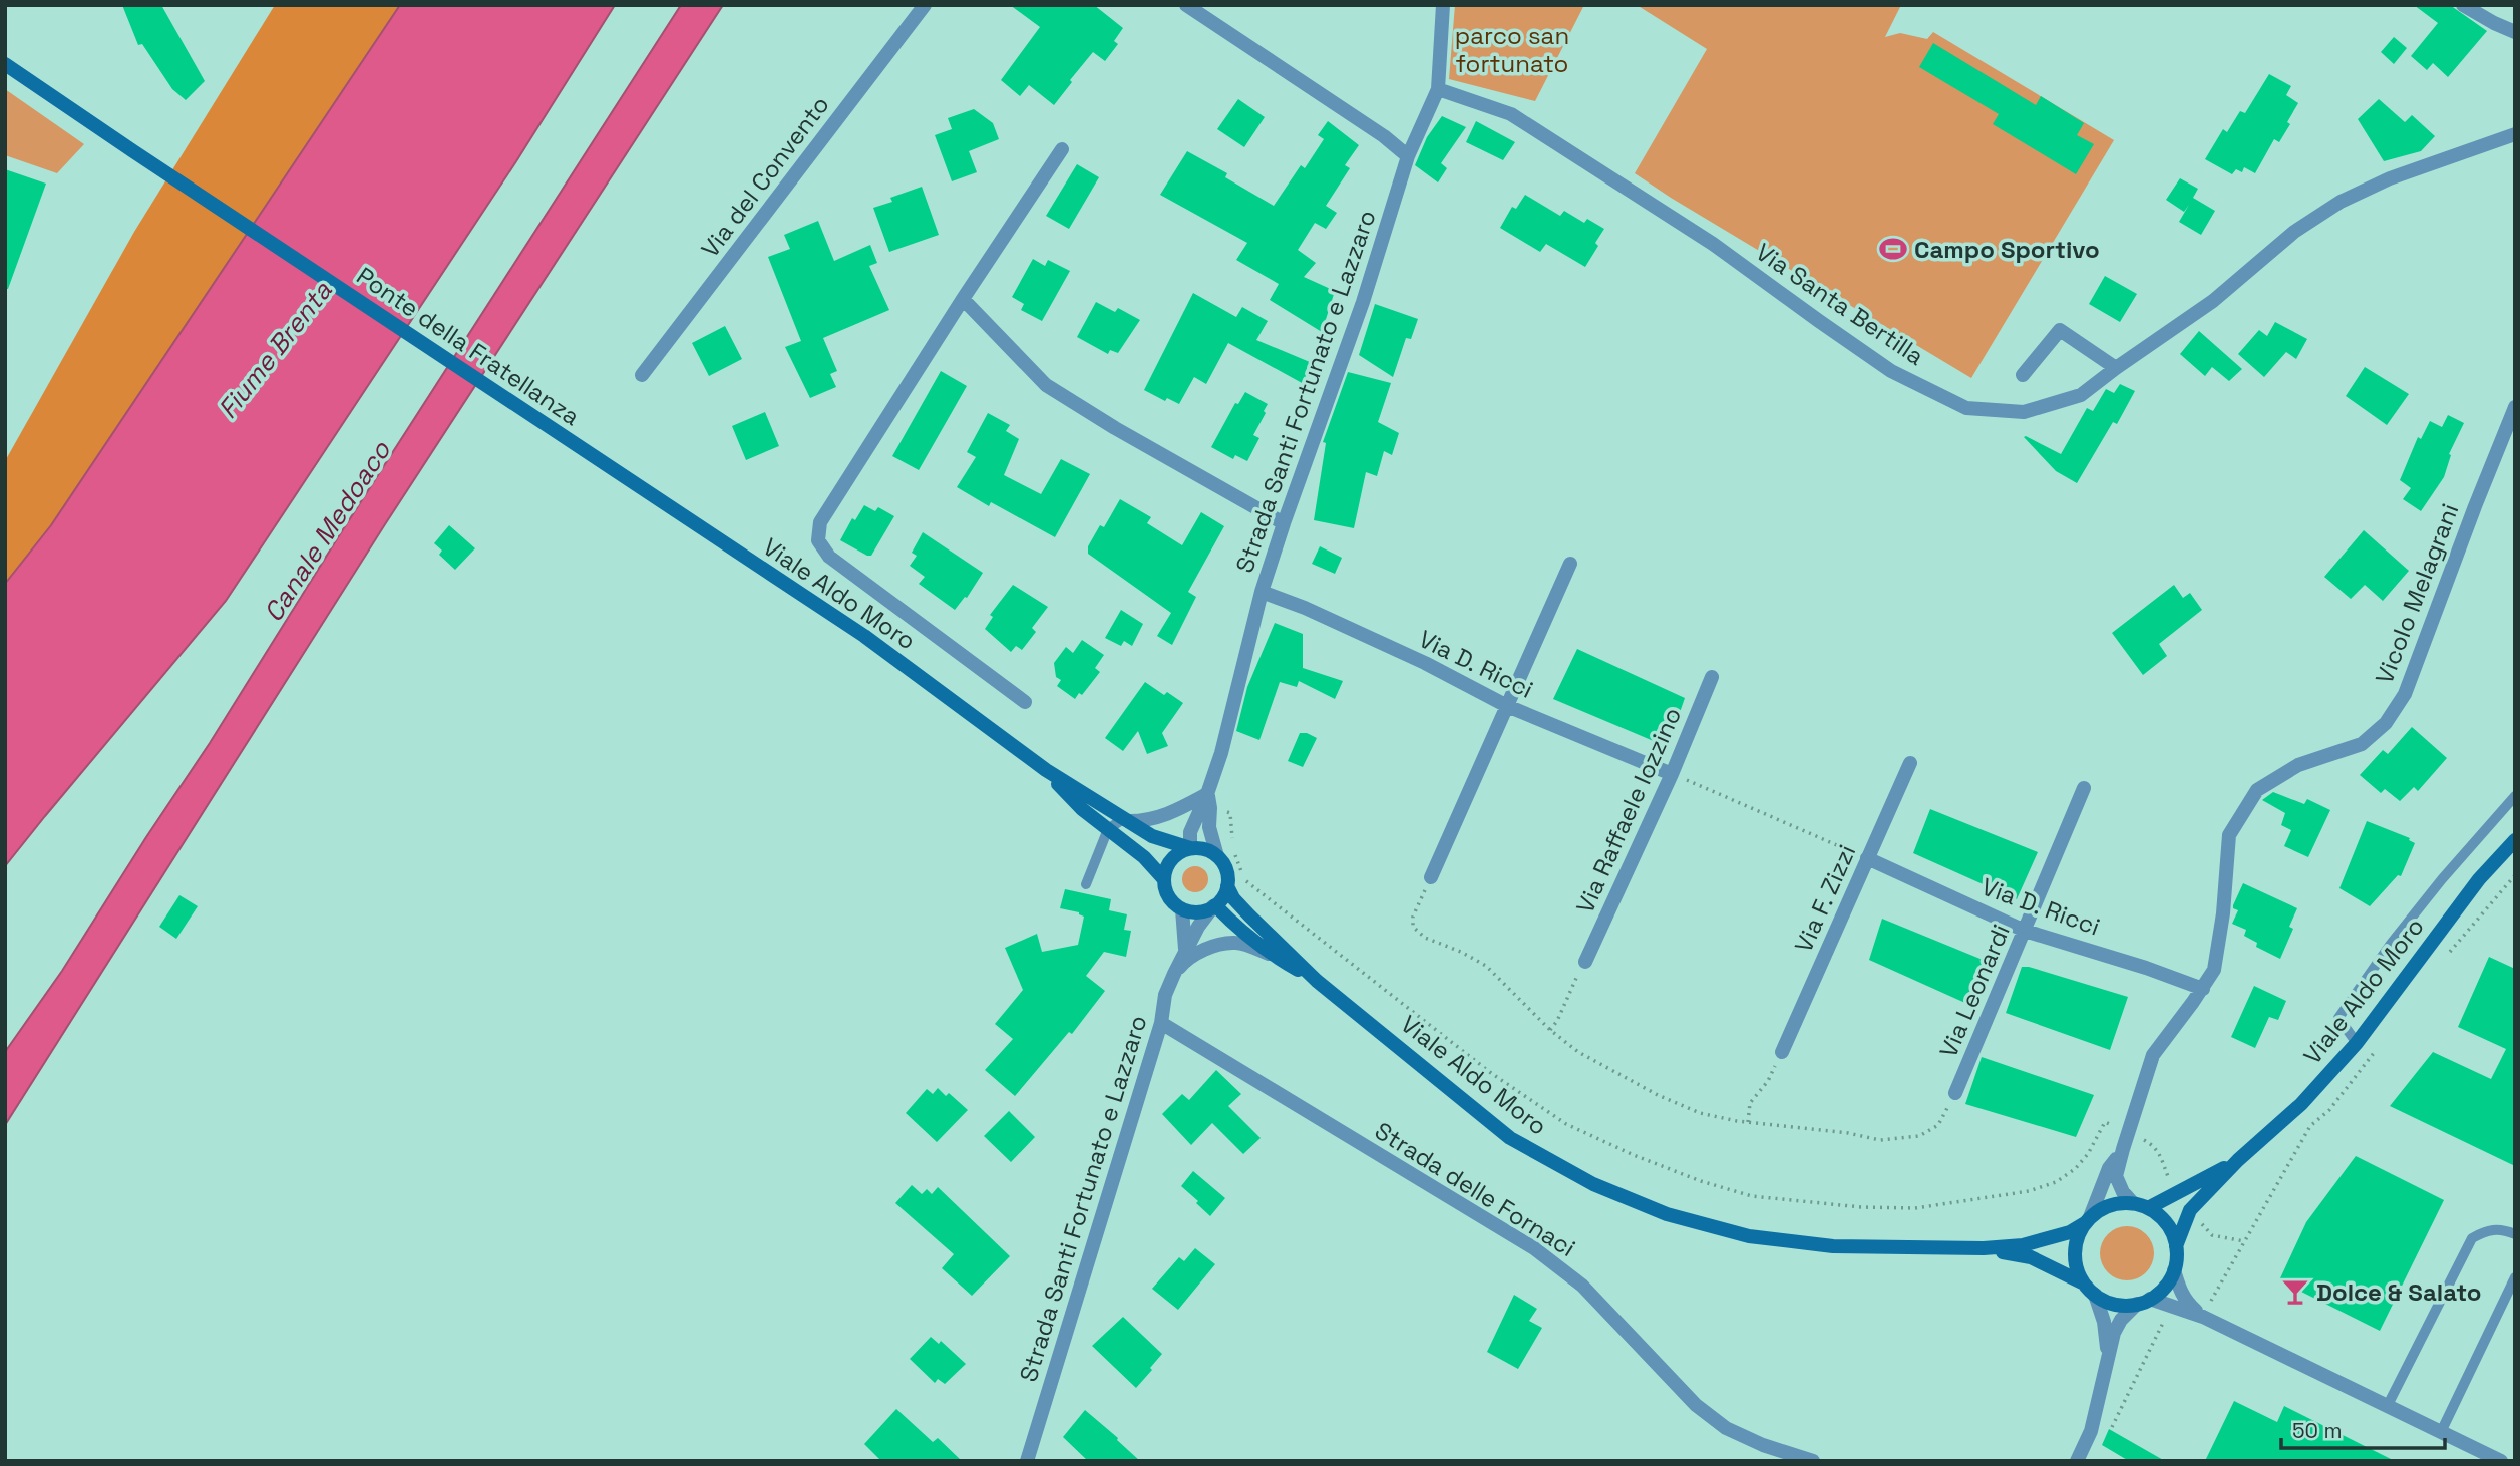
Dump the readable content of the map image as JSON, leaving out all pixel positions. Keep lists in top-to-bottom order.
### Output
{
  "streets": {
    "main road": ["Ponte della Fratellanza", "Strada Santi Fortunato e Lazzaro", "Viale Aldo Moro"],
    "street": [
      "Via del Convento",
      "Via Santa Bertilla",
      "Vicolo Melagrani",
      "Via D. Ricci",
      "Via Raffaele Iozzino",
      "Via F. Zizzi",
      "Via Leonardi",
      "Strada delle Fornaci"
    ]
  },
  "crossings": [
    ["Via Santa Bertilla", "Strada Santi Fortunato e Lazzaro"],
    ["Ponte della Fratellanza", "Viale Aldo Moro"],
    ["Strada Santi Fortunato e Lazzaro", "Viale Aldo Moro"],
    ["Strada Santi Fortunato e Lazzaro", "Via D. Ricci"],
    ["Strada Santi Fortunato e Lazzaro", "Strada delle Fornaci"],
    ["Viale Aldo Moro", "Vicolo Melagrani"],
    ["Vicolo Melagrani", "Via D. Ricci"],
    ["Via D. Ricci", "Via Raffaele Iozzino"],
    ["Via D. Ricci", "Via F. Zizzi"],
    ["Via D. Ricci", "Via Leonardi"]
  ],
  "water": ["Fiume Brenta", "Canale Medoaco"],
  "parks": ["parco san fortunato"],
  "places": {
    "sports": ["Campo Sportivo"],
    "bar": ["Dolce & Salato"]
  },
  "scale_bar": "50 m"
}
